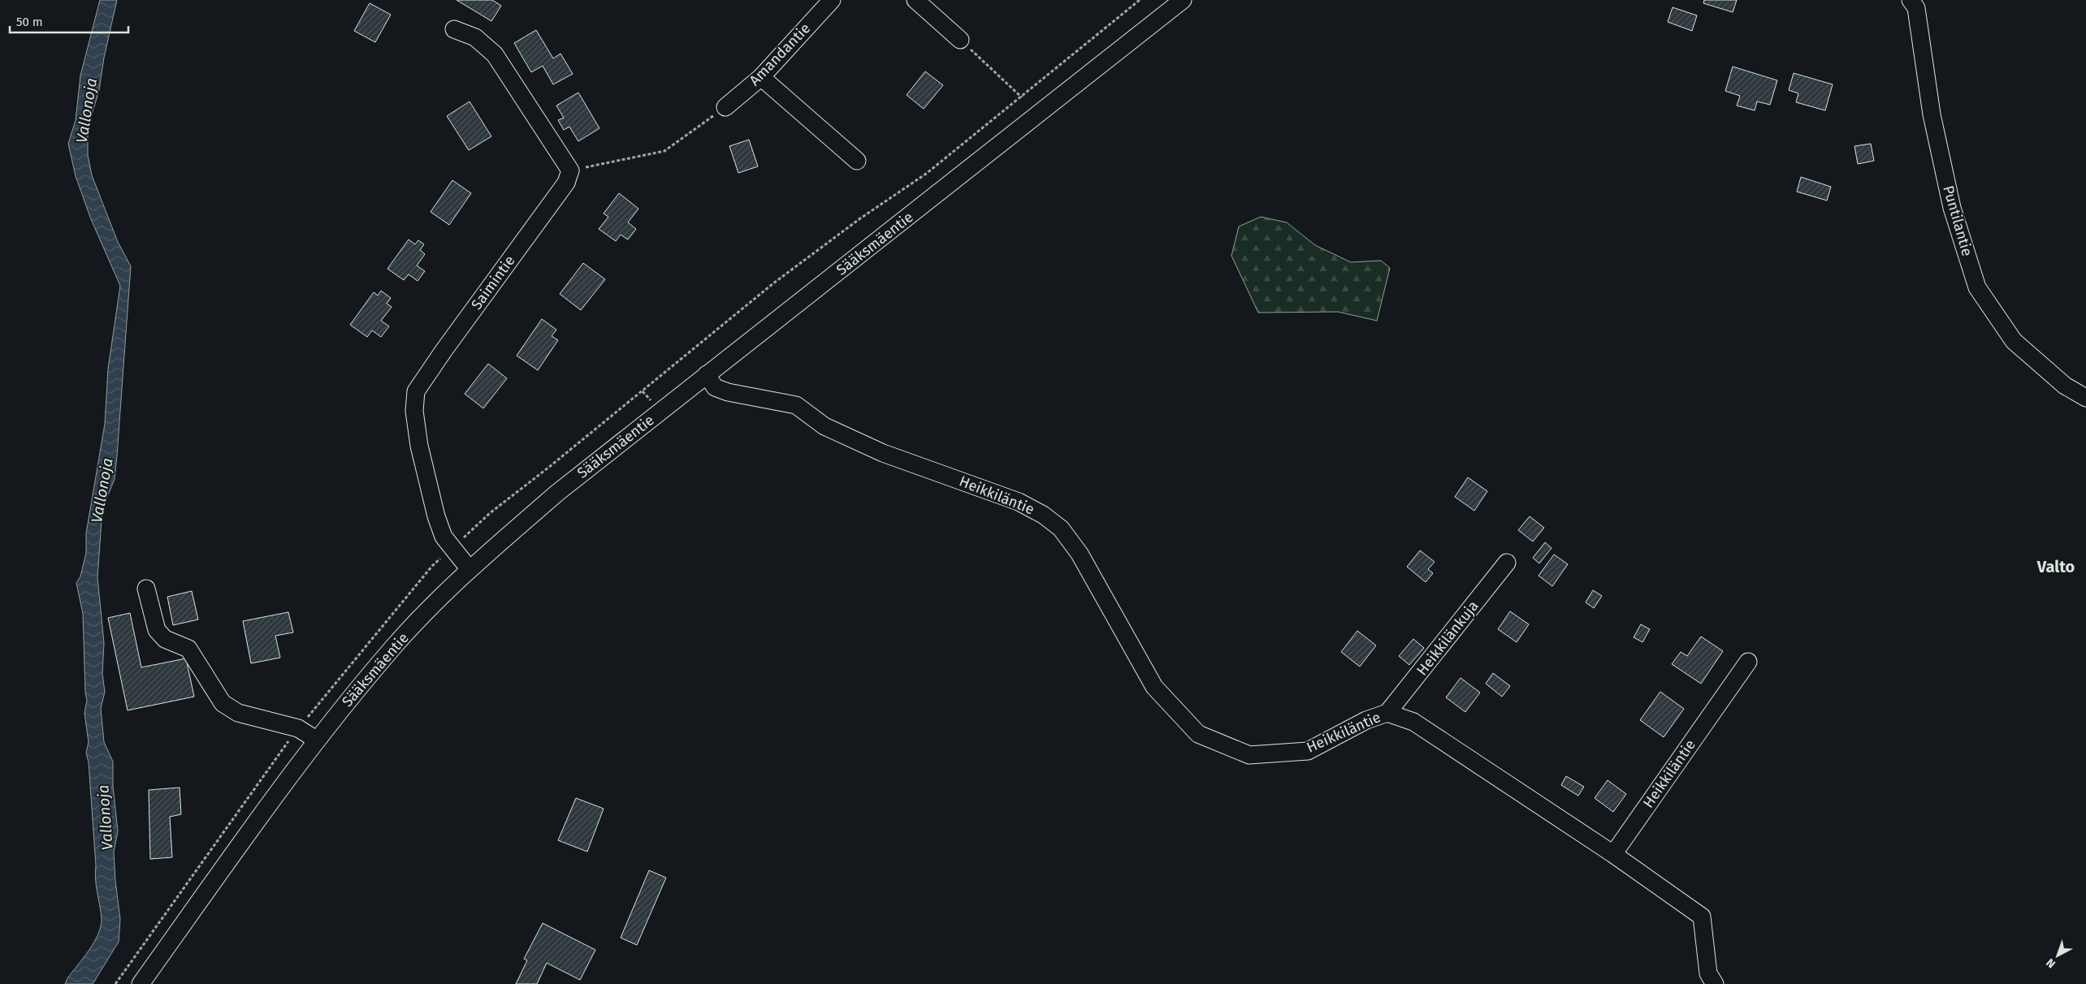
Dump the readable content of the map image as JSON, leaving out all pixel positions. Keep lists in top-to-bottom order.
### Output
{
  "streets": {
    "street": [
      "Amandantie",
      "Puntilantie",
      "Sääksmäentie",
      "Saimintie",
      "Heikkiläntie",
      "Heikkilänkuja"
    ]
  },
  "crossings": [
    ["Sääksmäentie", "Saimintie"],
    ["Sääksmäentie", "Heikkiläntie"],
    ["Heikkiläntie", "Heikkilänkuja"]
  ],
  "districts": ["Valto"],
  "water": ["Vallonoja"],
  "scale_bar": "50 m",
  "north": "bottom left"
}
